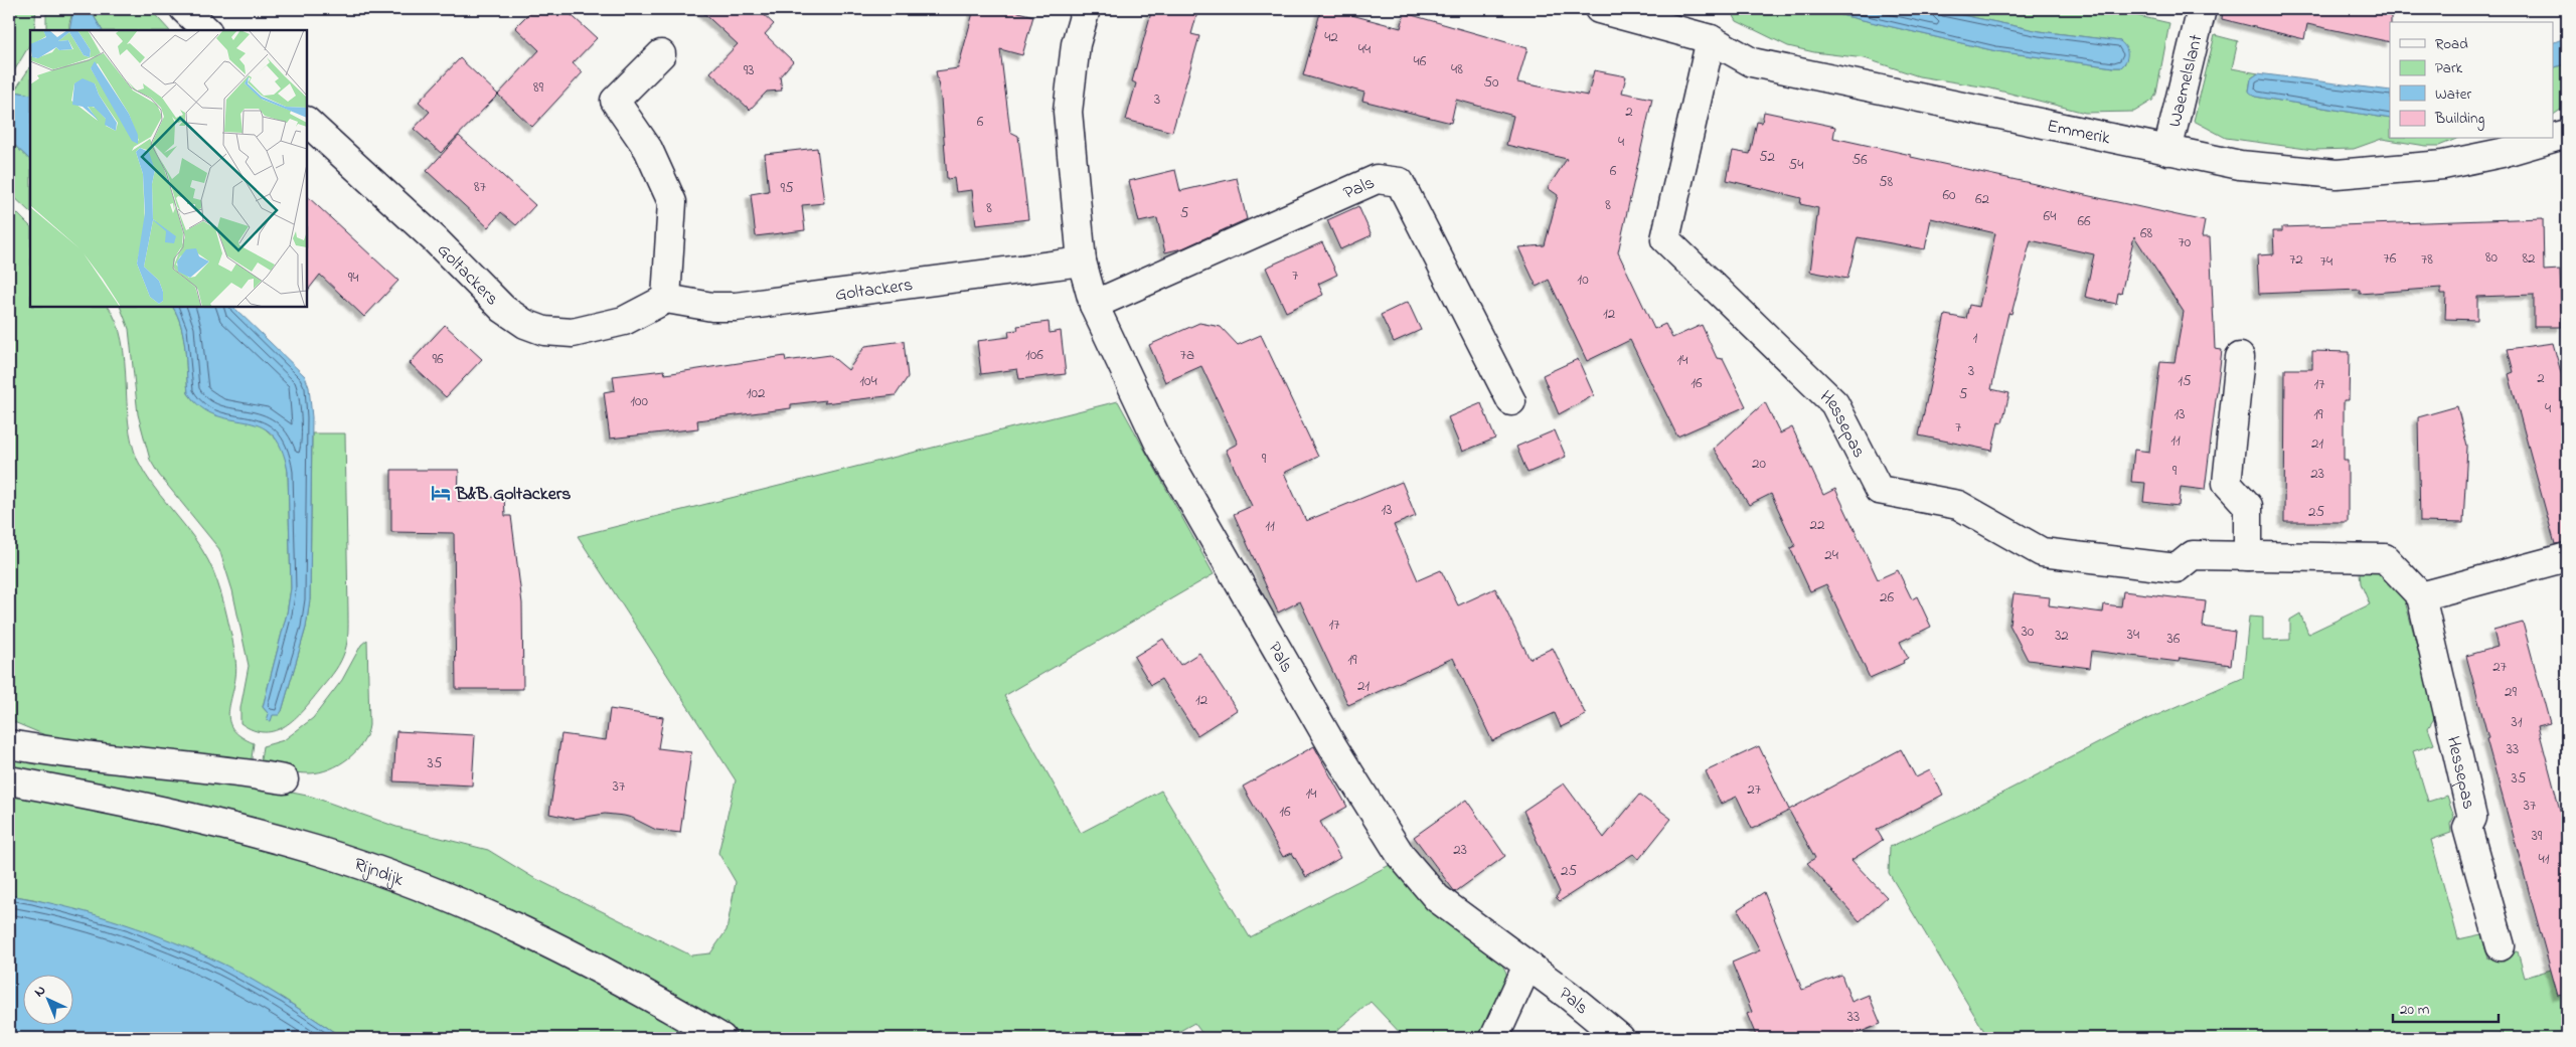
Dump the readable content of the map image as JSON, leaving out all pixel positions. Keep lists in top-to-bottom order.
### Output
{
  "streets": {
    "street": [
      "Waemelslant",
      "Emmerik",
      "Pals",
      "Goltackers",
      "Hessepas",
      "Rijndijk"
    ]
  },
  "crossings": [
    ["Waemelslant", "Emmerik"],
    ["Emmerik", "Hessepas"],
    ["Pals", "Goltackers"]
  ],
  "places": {
    "hotel": ["B&B Goltackers"]
  },
  "house_numbers": [
    "42",
    "44",
    "46",
    "48",
    "93",
    "50",
    "89",
    "3",
    "2",
    "6",
    "4",
    "52",
    "56",
    "54",
    "6",
    "58",
    "87",
    "95",
    "60",
    "62",
    "8",
    "8",
    "5",
    "64",
    "66",
    "68",
    "70",
    "80",
    "76",
    "82",
    "72",
    "78",
    "74",
    "7",
    "94",
    "10",
    "12",
    "1",
    "106",
    "7a",
    "96",
    "14",
    "3",
    "2",
    "104",
    "15",
    "16",
    "17",
    "102",
    "5",
    "100",
    "4",
    "13",
    "19",
    "7",
    "11",
    "21",
    "9",
    "20",
    "9",
    "23",
    "13",
    "25",
    "22",
    "11",
    "24",
    "26",
    "17",
    "30",
    "34",
    "32",
    "36",
    "19",
    "27",
    "21",
    "29",
    "12",
    "31",
    "33",
    "35",
    "35",
    "37",
    "27",
    "14",
    "37",
    "16",
    "39",
    "23",
    "41",
    "25",
    "33"
  ],
  "legend": [
    "Road",
    "Park",
    "Water",
    "Building"
  ],
  "scale_bar": "20 m",
  "north": "top left"
}
